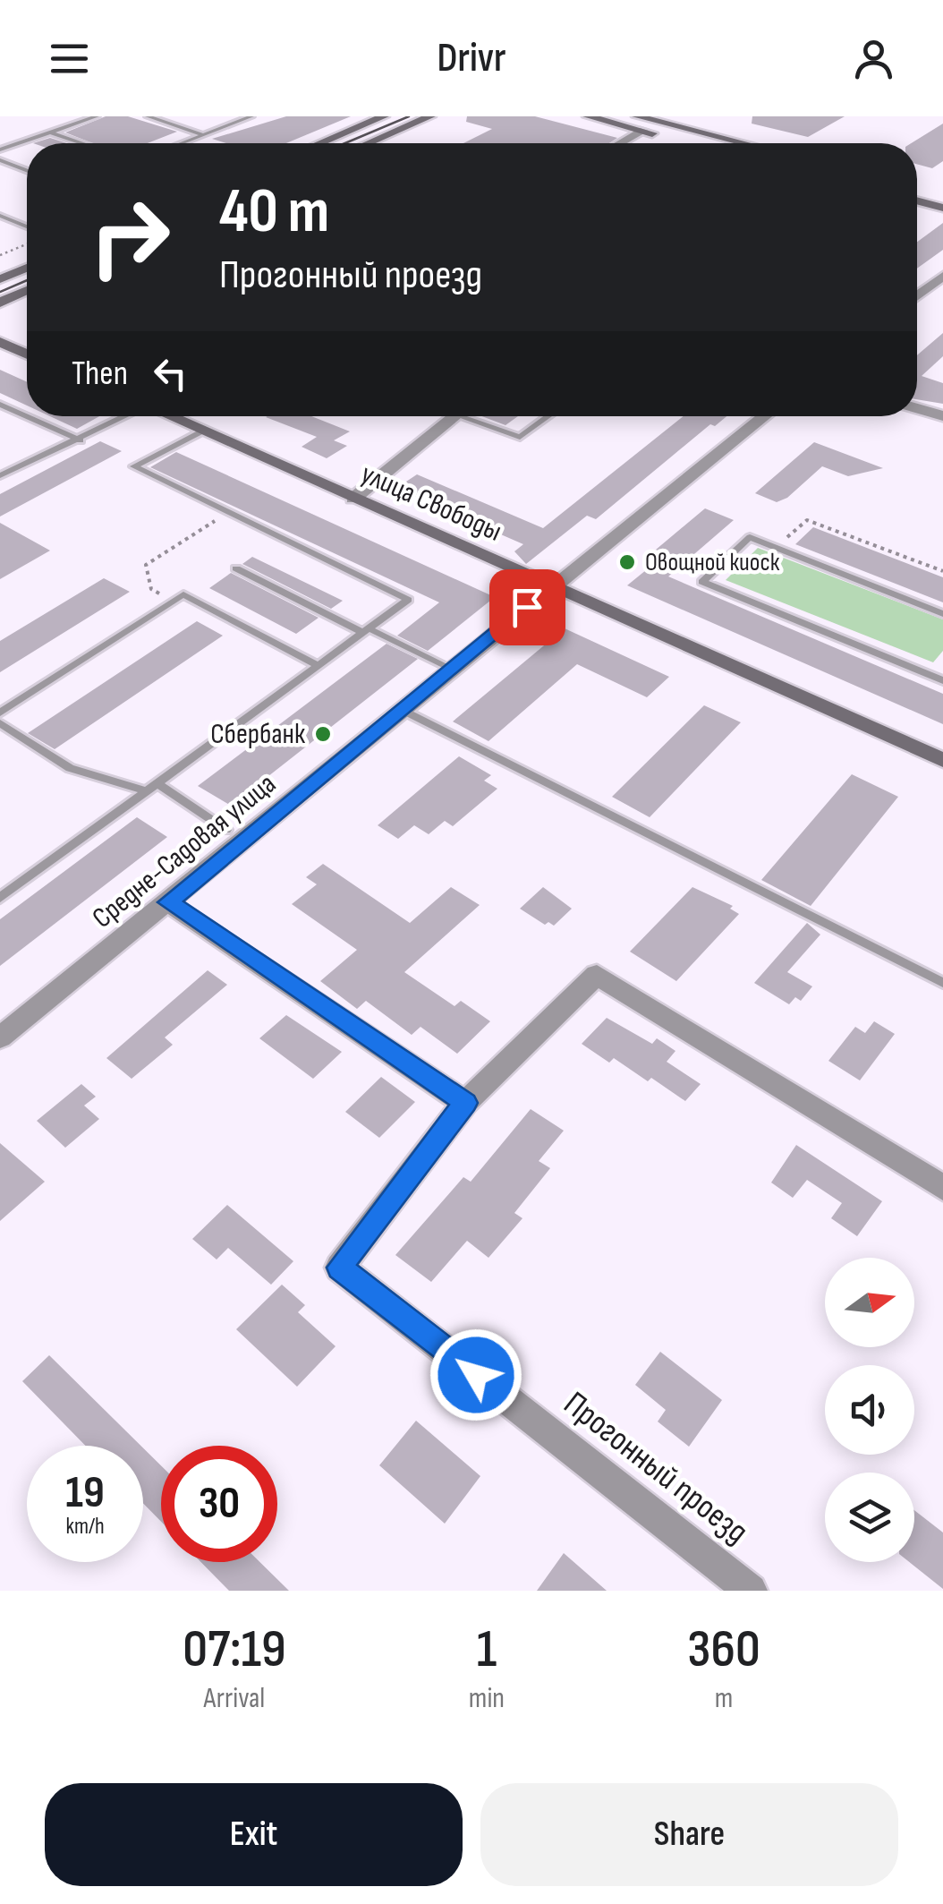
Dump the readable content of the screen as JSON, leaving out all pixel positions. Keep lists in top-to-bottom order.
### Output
{
  "streets": {
    "main road": ["улица Свободы"],
    "street": ["Средне-Садовая улица", "Прогонный проезд"]
  },
  "crossings": [
    ["улица Свободы", "Средне-Садовая улица"]
  ],
  "places": ["Овощной киоск", "Сбербанк"],
  "north": "right",
  "page": {
    "header": "Drivr",
    "turn": ["40 m", "Прогонный проезд"],
    "then": "Then",
    "speed": "19 km/h",
    "limit": "30",
    "eta": [
      "07:19",
      "Arrival",
      "1",
      "min",
      "360",
      "m"
    ],
    "buttons": ["Exit", "Share"]
  }
}
